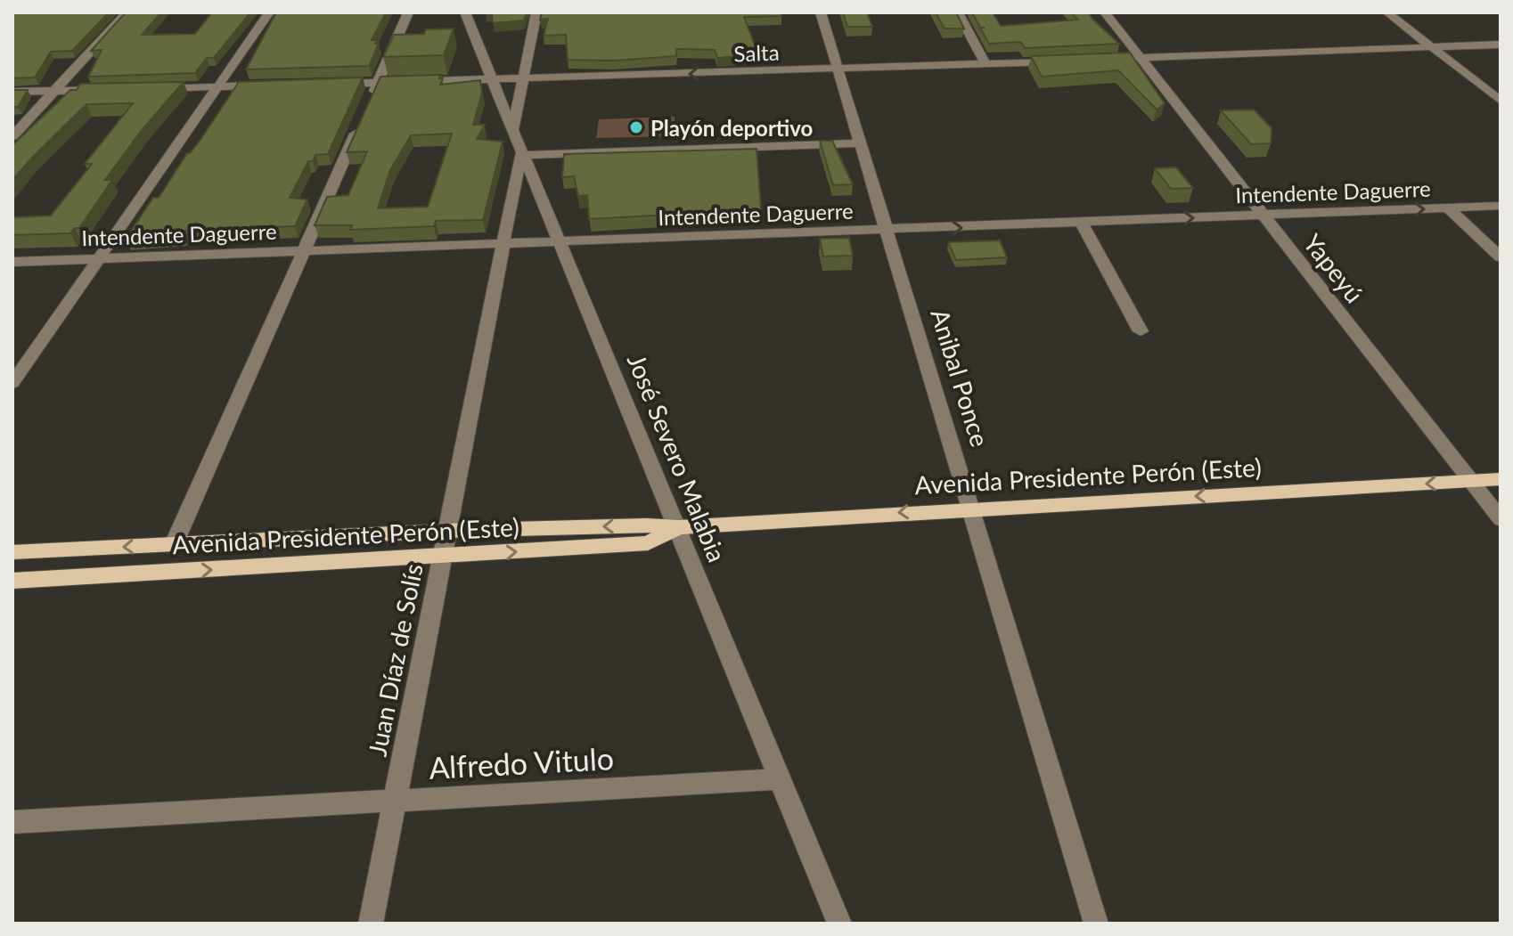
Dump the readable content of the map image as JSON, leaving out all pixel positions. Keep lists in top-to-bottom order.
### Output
{
  "streets": {
    "main road": ["Avenida Presidente Perón (Este)"],
    "street": [
      "Salta",
      "Intendente Daguerre",
      "Yapeyú",
      "Anibal Ponce",
      "José Severo Malabia",
      "Juan Díaz de Solís",
      "Alfredo Vitulo"
    ]
  },
  "crossings": [
    ["Salta", "Anibal Ponce"],
    ["Salta", "José Severo Malabia"],
    ["Intendente Daguerre", "Yapeyú"],
    ["Intendente Daguerre", "Anibal Ponce"],
    ["Intendente Daguerre", "José Severo Malabia"],
    ["Intendente Daguerre", "Juan Díaz de Solís"],
    ["Yapeyú", "Avenida Presidente Perón (Este)"],
    ["Anibal Ponce", "Avenida Presidente Perón (Este)"],
    ["José Severo Malabia", "Avenida Presidente Perón (Este)"],
    ["José Severo Malabia", "Juan Díaz de Solís"],
    ["José Severo Malabia", "Alfredo Vitulo"],
    ["Avenida Presidente Perón (Este)", "Juan Díaz de Solís"],
    ["Juan Díaz de Solís", "Alfredo Vitulo"]
  ],
  "one_way": ["Intendente Daguerre"],
  "places": ["Playón deportivo"]
}
